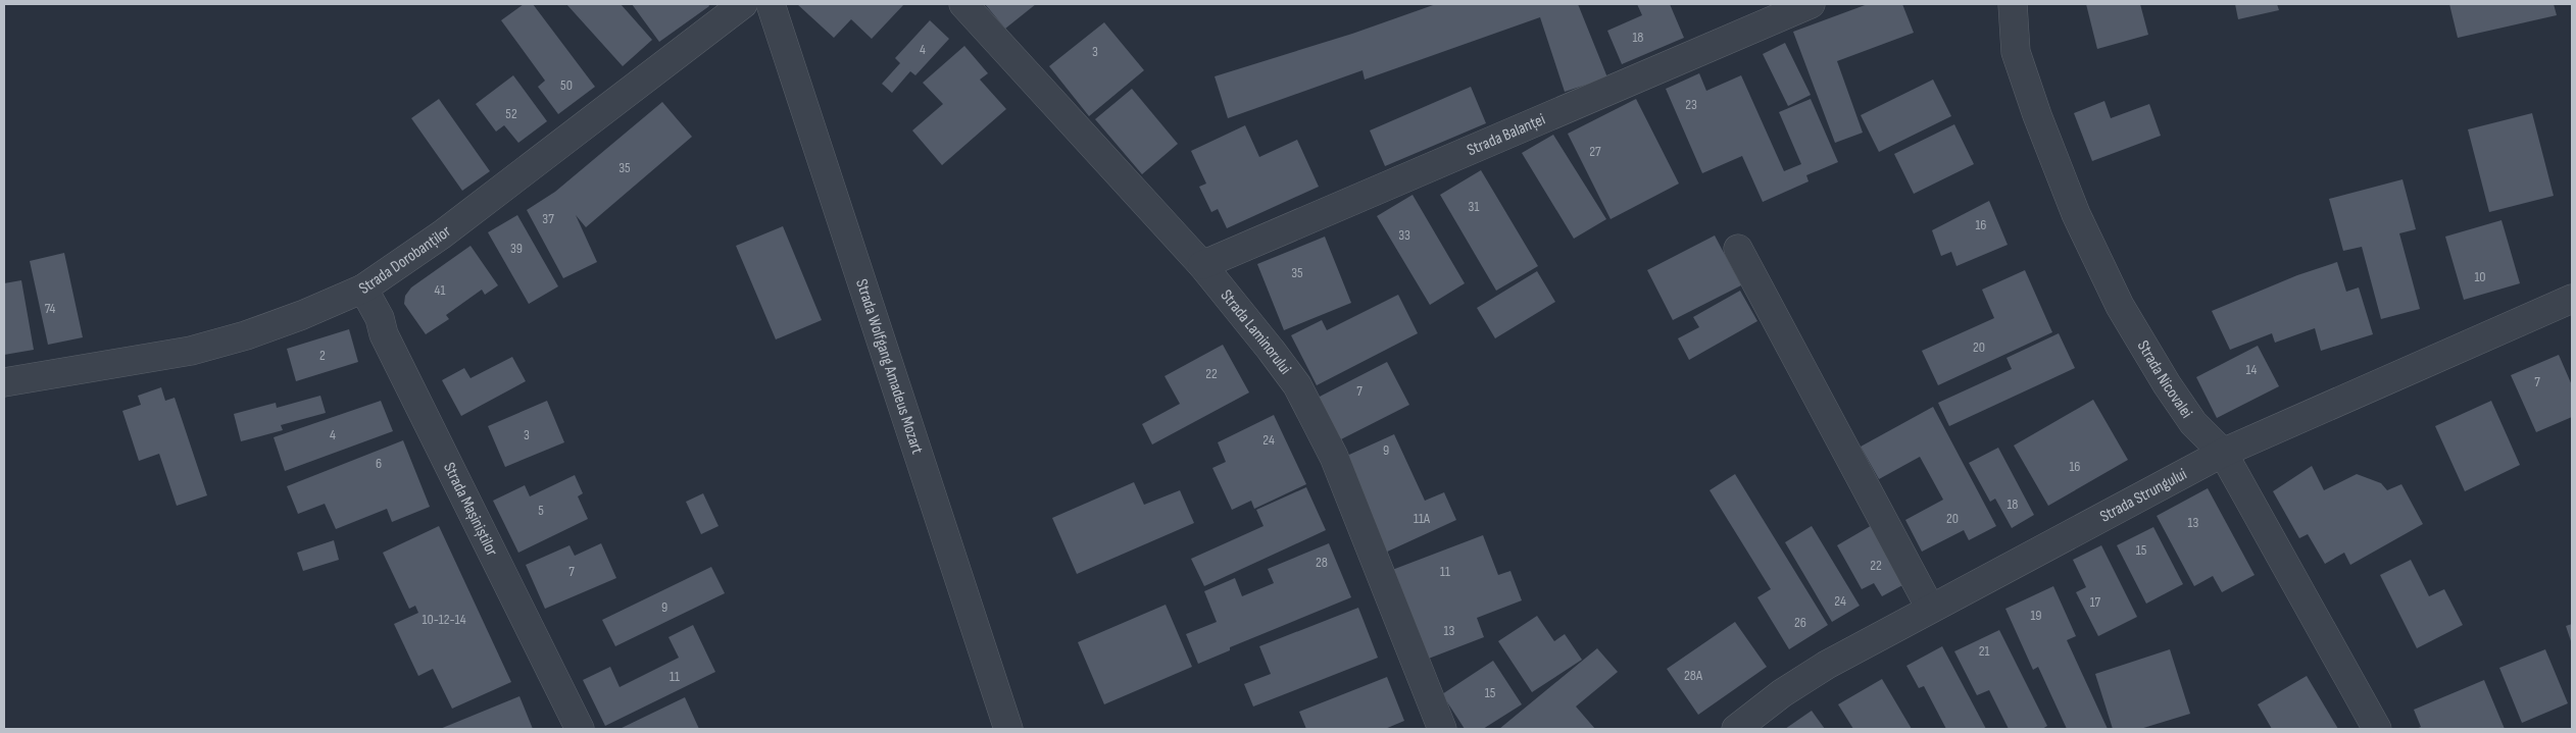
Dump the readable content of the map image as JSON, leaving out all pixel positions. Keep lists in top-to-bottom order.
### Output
{
  "streets": {
    "street": [
      "Strada Balanței",
      "Strada Dorobanților",
      "Strada Laminorului",
      "Strada Wolfgang Amadeus Mozart",
      "Strada Nicovalei",
      "Strada Strungului",
      "Strada Mașiniștilor"
    ]
  },
  "crossings": [
    ["Strada Balanței", "Strada Laminorului"],
    ["Strada Dorobanților", "Strada Mașiniștilor"],
    ["Strada Nicovalei", "Strada Strungului"]
  ],
  "house_numbers": [
    "18",
    "4",
    "3",
    "50",
    "23",
    "52",
    "27",
    "35",
    "31",
    "37",
    "16",
    "33",
    "39",
    "35",
    "10",
    "41",
    "74",
    "20",
    "2",
    "14",
    "22",
    "7",
    "7",
    "4",
    "3",
    "24",
    "9",
    "6",
    "16",
    "18",
    "5",
    "11A",
    "20",
    "13",
    "15",
    "28",
    "22",
    "7",
    "11",
    "24",
    "17",
    "9",
    "19",
    "10-12-14",
    "26",
    "13",
    "21",
    "28A",
    "11",
    "15"
  ]
}
